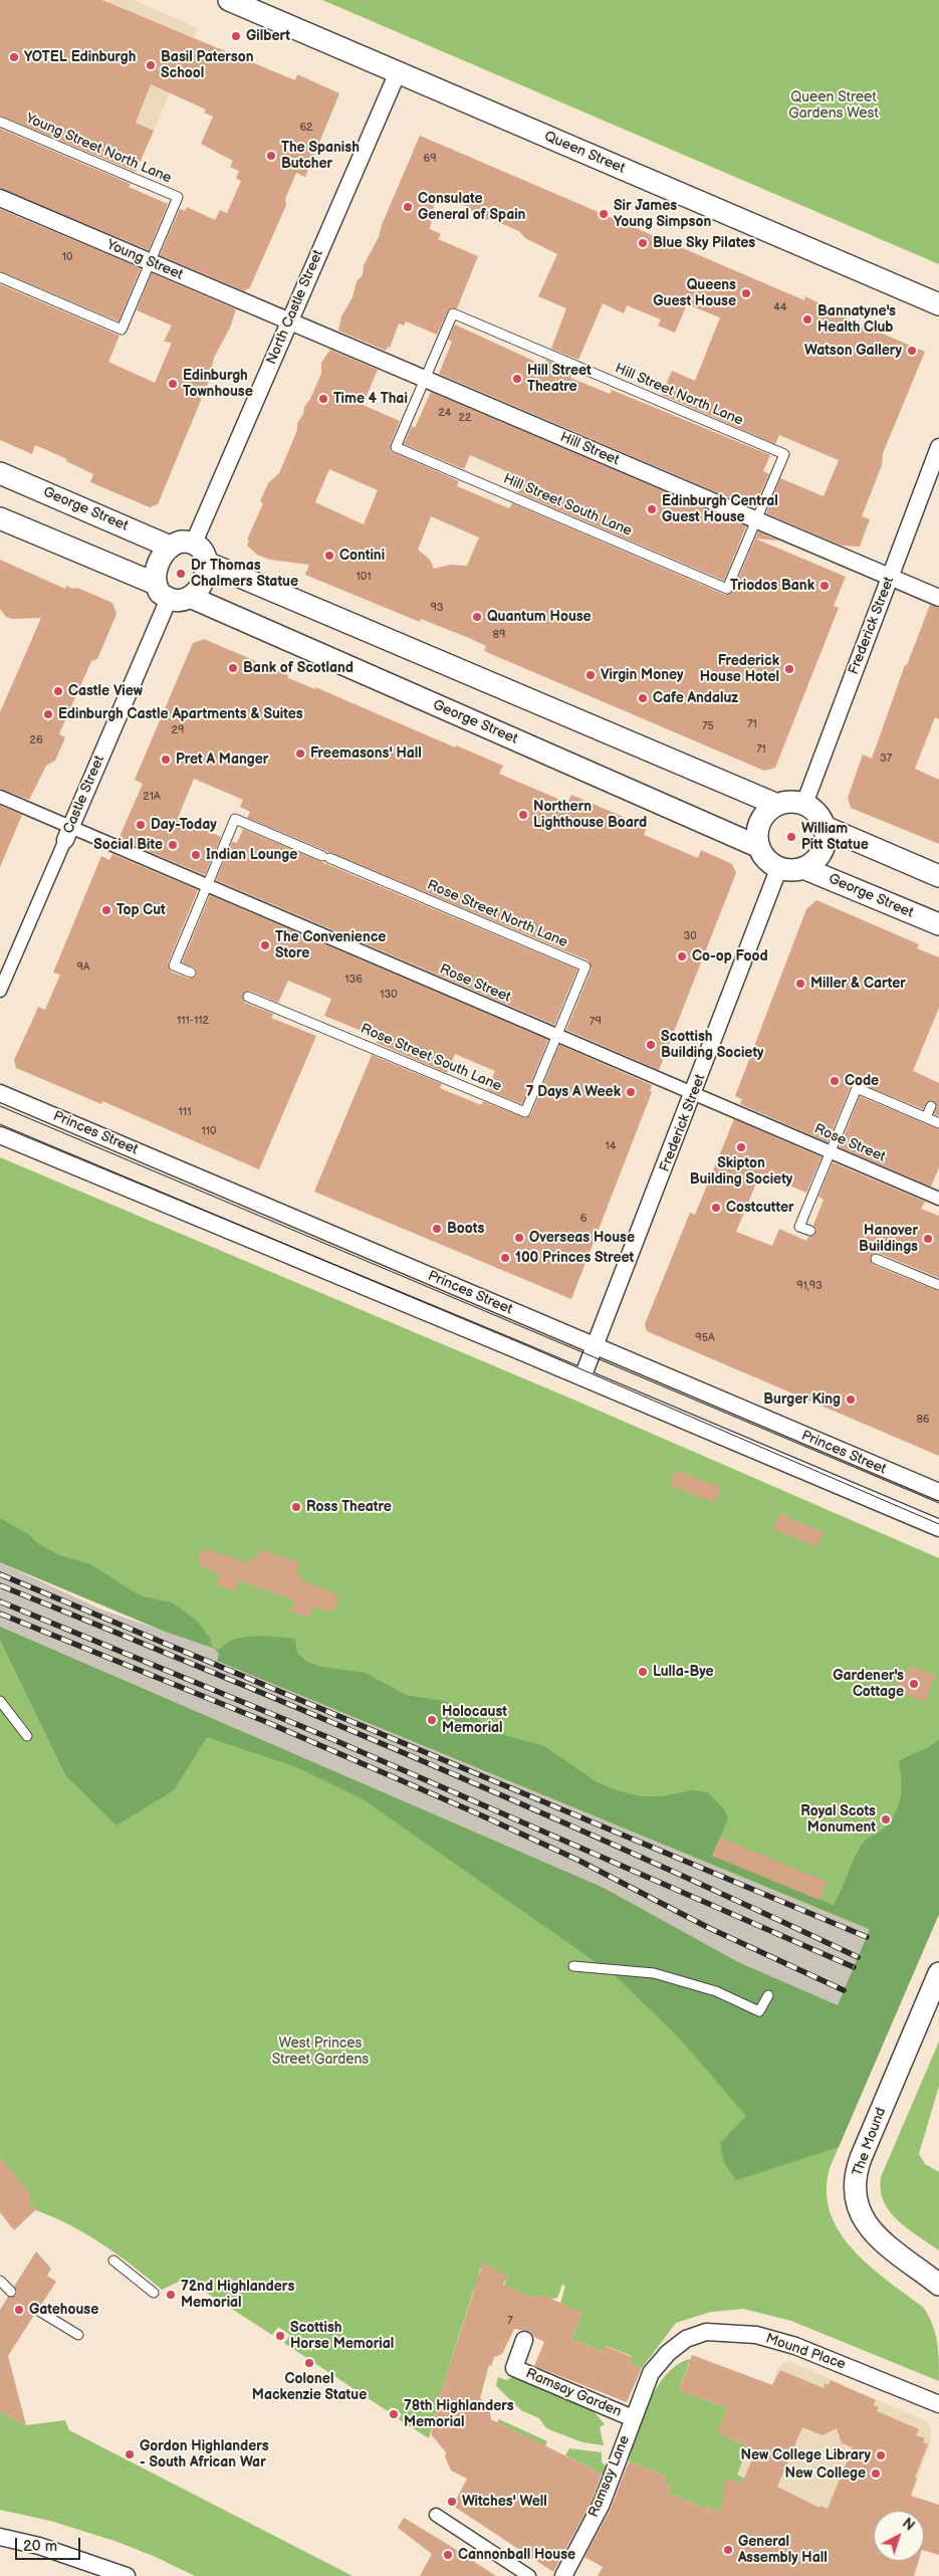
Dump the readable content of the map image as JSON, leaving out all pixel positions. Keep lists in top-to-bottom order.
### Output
{
  "streets": {
    "street": [
      "Queen Street",
      "Young Street",
      "North Castle Street",
      "Hill Street",
      "George Street",
      "Frederick Street",
      "Castle Street",
      "Rose Street",
      "Princes Street",
      "The Mound",
      "Mound Place",
      "Ramsay Garden",
      "Ramsay Lane"
    ],
    "lane": [
      "Young Street North Lane",
      "Hill Street North Lane",
      "Hill Street South Lane",
      "Rose Street North Lane",
      "Rose Street South Lane"
    ]
  },
  "crossings": [
    ["Young Street North Lane", "Young Street"],
    ["Queen Street", "North Castle Street"],
    ["Young Street", "North Castle Street"],
    ["Young Street", "Hill Street"],
    ["North Castle Street", "Hill Street"],
    ["North Castle Street", "George Street"],
    ["North Castle Street", "Castle Street"],
    ["Hill Street North Lane", "Hill Street"],
    ["Hill Street North Lane", "Hill Street South Lane"],
    ["Hill Street", "Hill Street South Lane"],
    ["Hill Street", "Frederick Street"],
    ["George Street", "Frederick Street"],
    ["George Street", "Castle Street"],
    ["Frederick Street", "Rose Street"],
    ["Frederick Street", "Princes Street"],
    ["Castle Street", "Rose Street"],
    ["Rose Street North Lane", "Rose Street"],
    ["Rose Street North Lane", "Rose Street South Lane"],
    ["Rose Street", "Rose Street South Lane"],
    ["Mound Place", "Ramsay Lane"],
    ["Ramsay Garden", "Ramsay Lane"]
  ],
  "parks": ["Queen Street Gardens West", "West Princes Street Gardens"],
  "places": [
    "Gilbert",
    "YOTEL Edinburgh",
    "Basil Paterson School",
    "The Spanish Butcher",
    "Consulate General of Spain",
    "Sir James Young Simpson",
    "Blue Sky Pilates",
    "Queens Guest House",
    "Bannatyne's Health Club",
    "Watson Gallery",
    "Hill Street Theatre",
    "Edinburgh Townhouse",
    "Time 4 Thai",
    "Edinburgh Central Guest House",
    "Contini",
    "Dr Thomas Chalmers Statue",
    "Triodos Bank",
    "Quantum House",
    "Bank of Scotland",
    "Frederick House Hotel",
    "Virgin Money",
    "Castle View",
    "Cafe Andaluz",
    "Edinburgh Castle Apartments & Suites",
    "Freemasons' Hall",
    "Pret A Manger",
    "Northern Lighthouse Board",
    "Day-Today",
    "William Pitt Statue",
    "Social Bite",
    "Indian Lounge",
    "Top Cut",
    "The Convenience Store",
    "Co-op Food",
    "Miller & Carter",
    "Scottish Building Society",
    "Code",
    "7 Days A Week",
    "Skipton Building Society",
    "Costcutter",
    "Boots",
    "Overseas House",
    "Hanover Buildings",
    "100 Princes Street",
    "Burger King",
    "Ross Theatre",
    "Lulla-Bye",
    "Gardener's Cottage",
    "Holocaust Memorial",
    "Royal Scots Monument",
    "72nd Highlanders Memorial",
    "Gatehouse",
    "Scottish Horse Memorial",
    "Colonel Mackenzie Statue",
    "78th Highlanders Memorial",
    "Gordon Highlanders - South African War",
    "New College Library",
    "New College",
    "Witches' Well",
    "General Assembly Hall",
    "Cannonball House"
  ],
  "house_numbers": [
    "62",
    "69",
    "10",
    "44",
    "24",
    "22",
    "101",
    "93",
    "89",
    "71",
    "75",
    "29",
    "26",
    "71",
    "37",
    "21A",
    "30",
    "9A",
    "136",
    "130",
    "111-112",
    "79",
    "111",
    "110",
    "14",
    "6",
    "91,93",
    "95A",
    "86",
    "7"
  ],
  "scale_bar": "20 m",
  "north": "top right"
}
